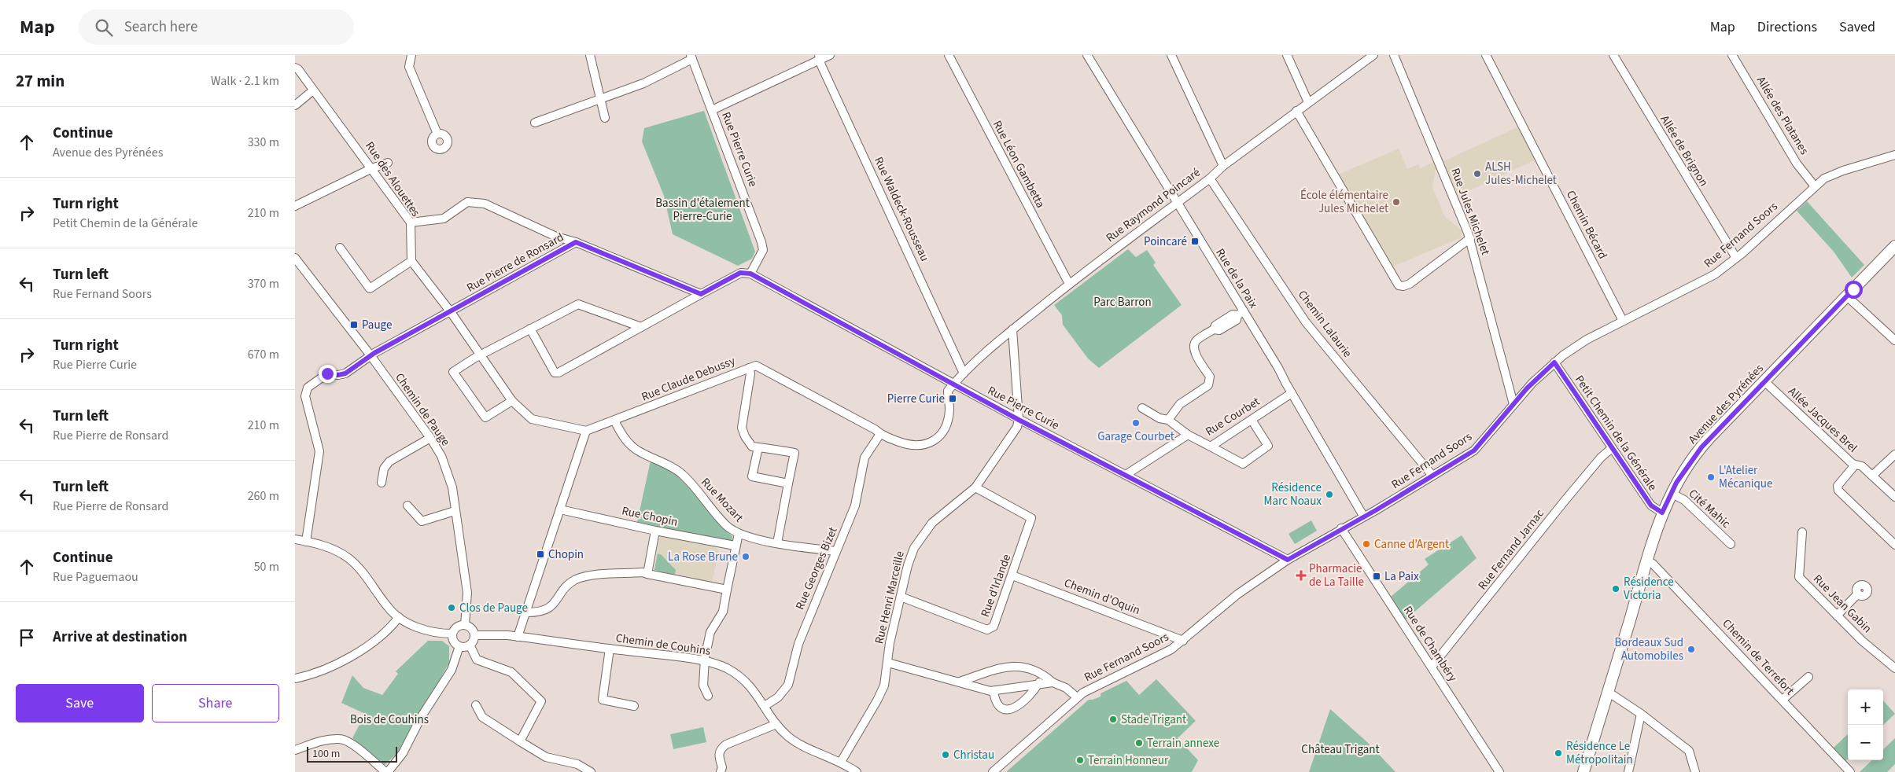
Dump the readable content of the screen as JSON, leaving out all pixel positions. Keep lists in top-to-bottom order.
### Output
{
  "streets": {
    "main road": ["Avenue des Pyrénées"],
    "street": [
      "Allée des Platanes",
      "Rue Pierre Curie",
      "Allée de Brignon",
      "Rue Léon Gambetta",
      "Rue des Alouettes",
      "Rue Raymond Poincaré",
      "Rue Waldeck-Rousseau",
      "Rue Jules Michelet",
      "Chemin Bécard",
      "Rue Fernand Soors",
      "Rue Pierre de Ronsard",
      "Rue de la Paix",
      "Chemin Lalaurie",
      "Rue Claude Debussy",
      "Chemin de Pauge",
      "Rue Courbet",
      "Allée Jacques Brel",
      "Petit Chemin de la Générale",
      "Rue Mozart",
      "Cité Mahic",
      "Rue Chopin",
      "Rue Fernand Jarnac",
      "Rue Georges Bizet",
      "Rue d'Irlande",
      "Chemin d'Oquin",
      "Rue Henri Marceille",
      "Rue Jean Gabin",
      "Rue de Chambéry",
      "Chemin de Couhins",
      "Chemin de Terrefort"
    ]
  },
  "crossings": [
    ["Allée des Platanes", "Rue Fernand Soors"],
    ["Rue Pierre Curie", "Rue Raymond Poincaré"],
    ["Rue Pierre Curie", "Rue Fernand Soors"],
    ["Rue Pierre Curie", "Rue Pierre de Ronsard"],
    ["Rue Pierre Curie", "Rue Claude Debussy"],
    ["Rue Pierre Curie", "Rue Courbet"],
    ["Rue Pierre Curie", "Rue Henri Marceille"],
    ["Allée de Brignon", "Rue Fernand Soors"],
    ["Rue Léon Gambetta", "Rue Raymond Poincaré"],
    ["Rue Raymond Poincaré", "Rue Waldeck-Rousseau"],
    ["Rue Raymond Poincaré", "Rue de la Paix"],
    ["Rue Raymond Poincaré", "Chemin Lalaurie"],
    ["Rue Raymond Poincaré", "Rue Claude Debussy"],
    ["Rue Jules Michelet", "Rue Fernand Soors"],
    ["Chemin Bécard", "Rue Fernand Soors"],
    ["Rue Fernand Soors", "Rue de la Paix"],
    ["Rue Fernand Soors", "Chemin Lalaurie"],
    ["Rue Fernand Soors", "Petit Chemin de la Générale"],
    ["Rue Fernand Soors", "Chemin d'Oquin"],
    ["Rue Fernand Soors", "Rue de Chambéry"],
    ["Rue Pierre de Ronsard", "Chemin de Pauge"],
    ["Rue de la Paix", "Rue Courbet"],
    ["Rue Claude Debussy", "Rue Mozart"],
    ["Rue Claude Debussy", "Rue Georges Bizet"],
    ["Avenue des Pyrénées", "Allée Jacques Brel"],
    ["Avenue des Pyrénées", "Petit Chemin de la Générale"],
    ["Avenue des Pyrénées", "Cité Mahic"],
    ["Avenue des Pyrénées", "Chemin de Terrefort"],
    ["Chemin de Pauge", "Chemin de Couhins"],
    ["Petit Chemin de la Générale", "Rue Fernand Jarnac"],
    ["Rue Mozart", "Rue Georges Bizet"],
    ["Rue Fernand Jarnac", "Rue de Chambéry"],
    ["Rue Georges Bizet", "Chemin de Couhins"],
    ["Rue d'Irlande", "Chemin d'Oquin"],
    ["Rue d'Irlande", "Rue Henri Marceille"],
    ["Rue Henri Marceille", "Chemin de Couhins"]
  ],
  "parks": [
    "Bassin d'étalement Pierre-Curie",
    "Parc Barron",
    "Bois de Couhins",
    "Château Trigant"
  ],
  "places": {
    "other": [
      "ALSH Jules-Michelet",
      "École élémentaire Jules Michelet",
      "Garage Courbet",
      "L'Atelier Mécanique",
      "Résidence Marc Noaux",
      "Canne d’Argent",
      "La Rose Brune",
      "Résidence Victoria",
      "Clos de Pauge",
      "Bordeaux Sud Automobiles",
      "Stade Trigant",
      "Terrain annexe",
      "Résidence Le Métropolitain",
      "Christau",
      "Terrain Honneur"
    ],
    "transit": [
      "Poincaré",
      "Pauge",
      "Pierre Curie",
      "Chopin",
      "La Paix"
    ],
    "health": ["Pharmacie de La Taille"]
  },
  "scale_bar": "100 m",
  "page": {
    "header": "Map",
    "search": "Search here",
    "nav": ["Map", "Directions", "Saved"],
    "heading": ["27 min", "Walk · 2.1 km"],
    "list": [
      ["Continue", "Avenue des Pyrénées", "330 m"],
      ["Turn right", "Petit Chemin de la Générale", "210 m"],
      ["Turn left", "Rue Fernand Soors", "370 m"],
      ["Turn right", "Rue Pierre Curie", "670 m"],
      ["Turn left", "Rue Pierre de Ronsard", "210 m"],
      ["Turn left", "Rue Pierre de Ronsard", "260 m"],
      ["Continue", "Rue Paguemaou", "50 m"],
      "Arrive at destination"
    ],
    "buttons": ["Save", "Share"],
    "map_buttons": ["+", "−"],
    "scale": "100 m"
  }
}
